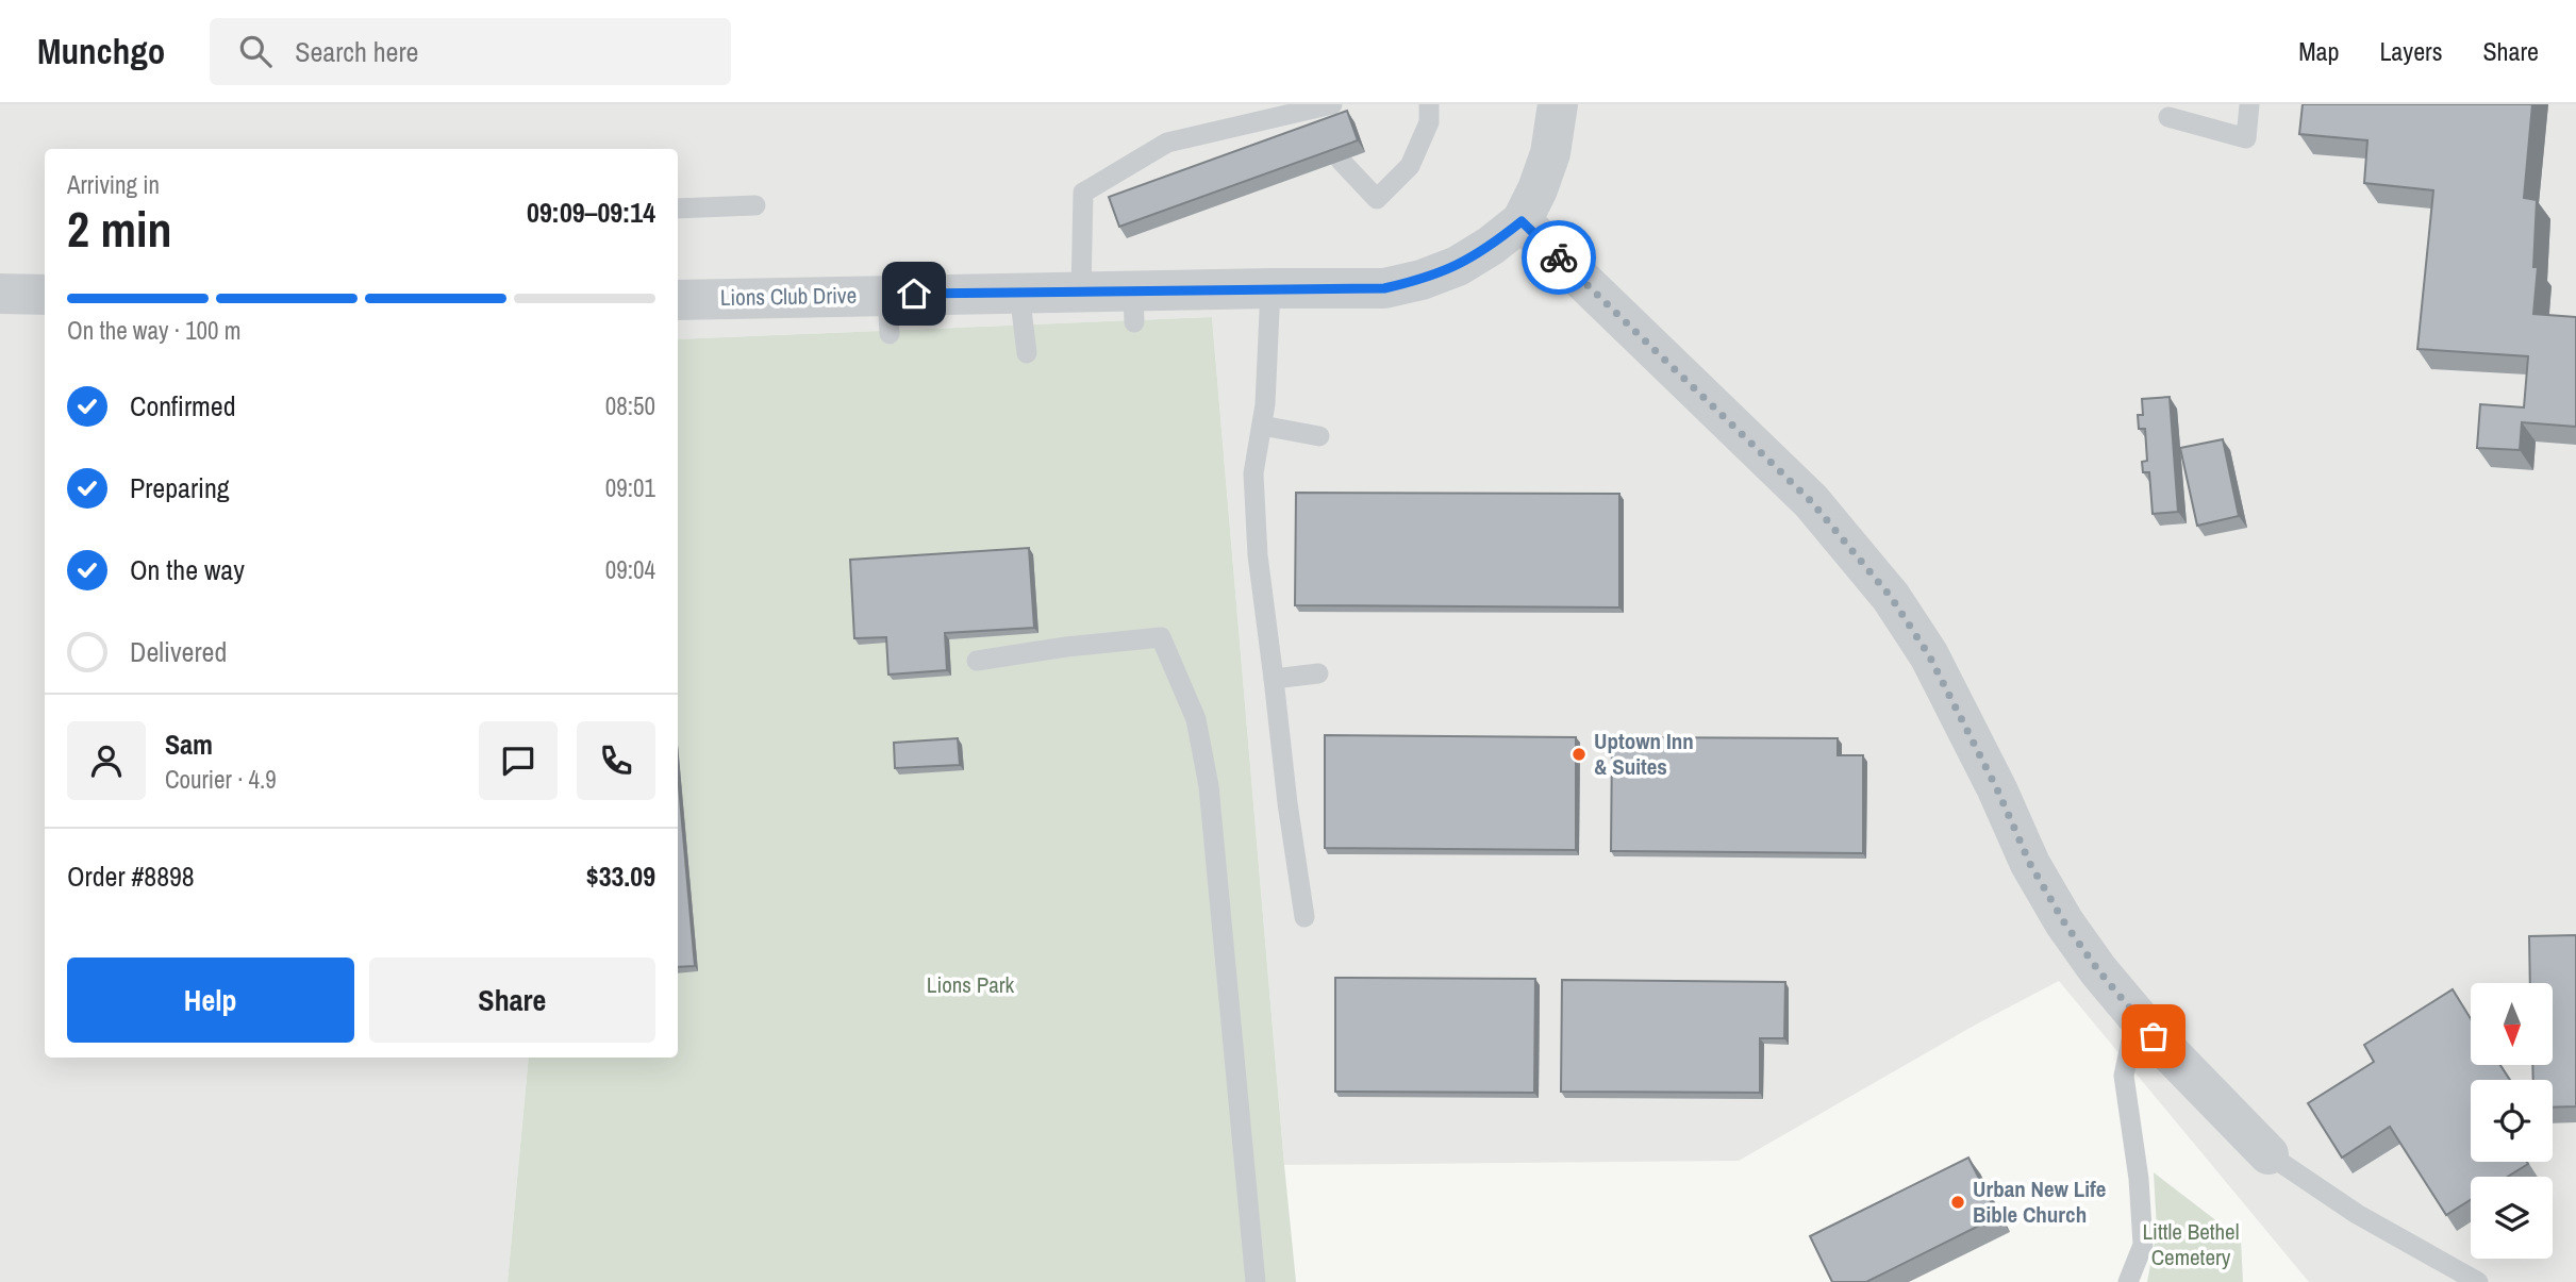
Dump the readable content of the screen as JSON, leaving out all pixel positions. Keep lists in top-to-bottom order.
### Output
{
  "streets": {
    "street": ["Lions Club Drive"]
  },
  "parks": ["Lions Park", "Little Bethel Cemetery"],
  "places": ["Uptown Inn & Suites", "Urban New Life Bible Church"],
  "north": "bottom",
  "page": {
    "header": "Munchgo",
    "search": "Search here",
    "nav": ["Map", "Layers", "Share"],
    "heading": ["2 min", "Arriving in", "09:09–09:14"],
    "panel": [
      "Sam",
      "Courier · 4.9",
      "Order #8898",
      "$33.09"
    ],
    "bar": "On the way · 100 m",
    "list": [
      ["Confirmed", "08:50"],
      ["Preparing", "09:01"],
      ["On the way", "09:04"],
      "Delivered"
    ],
    "buttons": ["Help", "Share"]
  }
}
